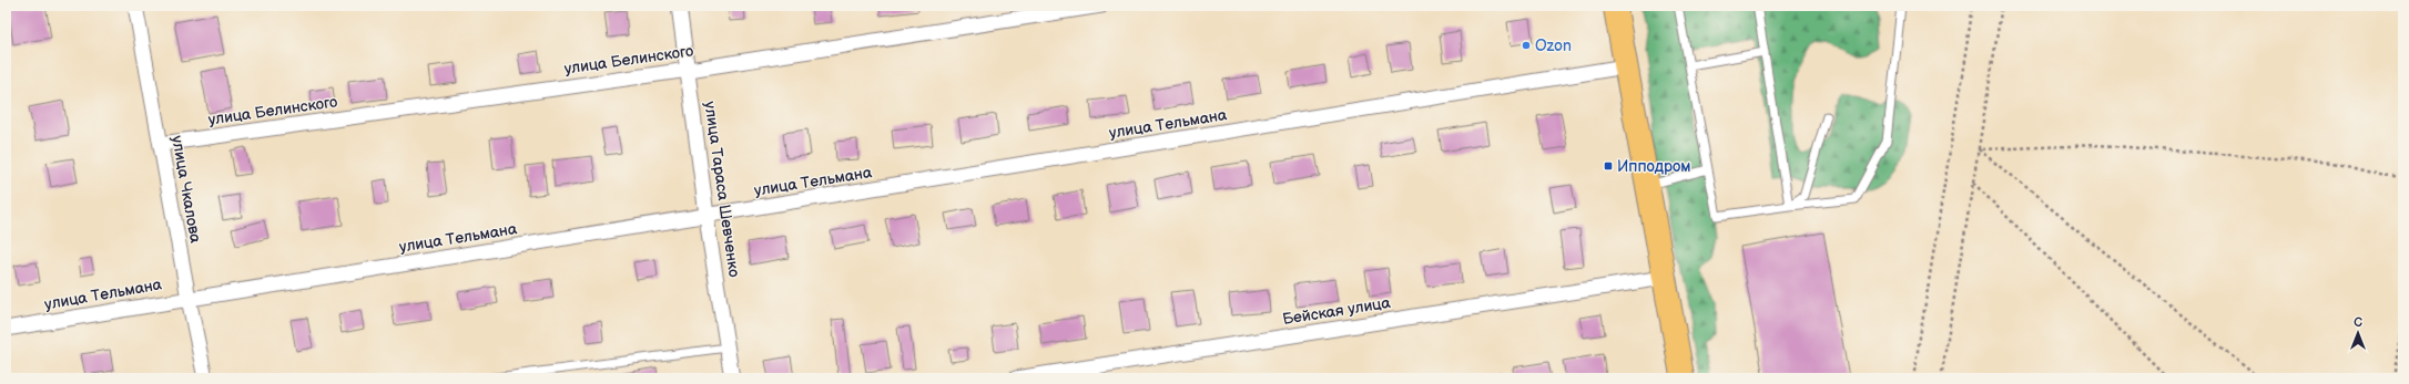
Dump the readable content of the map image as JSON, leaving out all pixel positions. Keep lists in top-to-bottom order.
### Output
{
  "streets": {
    "street": [
      "улица Белинского",
      "улица Тельмана",
      "улица Чкалова",
      "улица Тараса Шевченко",
      "Бейская улица"
    ]
  },
  "crossings": [
    ["улица Белинского", "улица Чкалова"],
    ["улица Белинского", "улица Тараса Шевченко"],
    ["улица Тельмана", "улица Чкалова"],
    ["улица Тельмана", "улица Тараса Шевченко"]
  ],
  "places": {
    "other": ["Ozon"],
    "transit": ["Ипподром"]
  },
  "north": "top"
}
